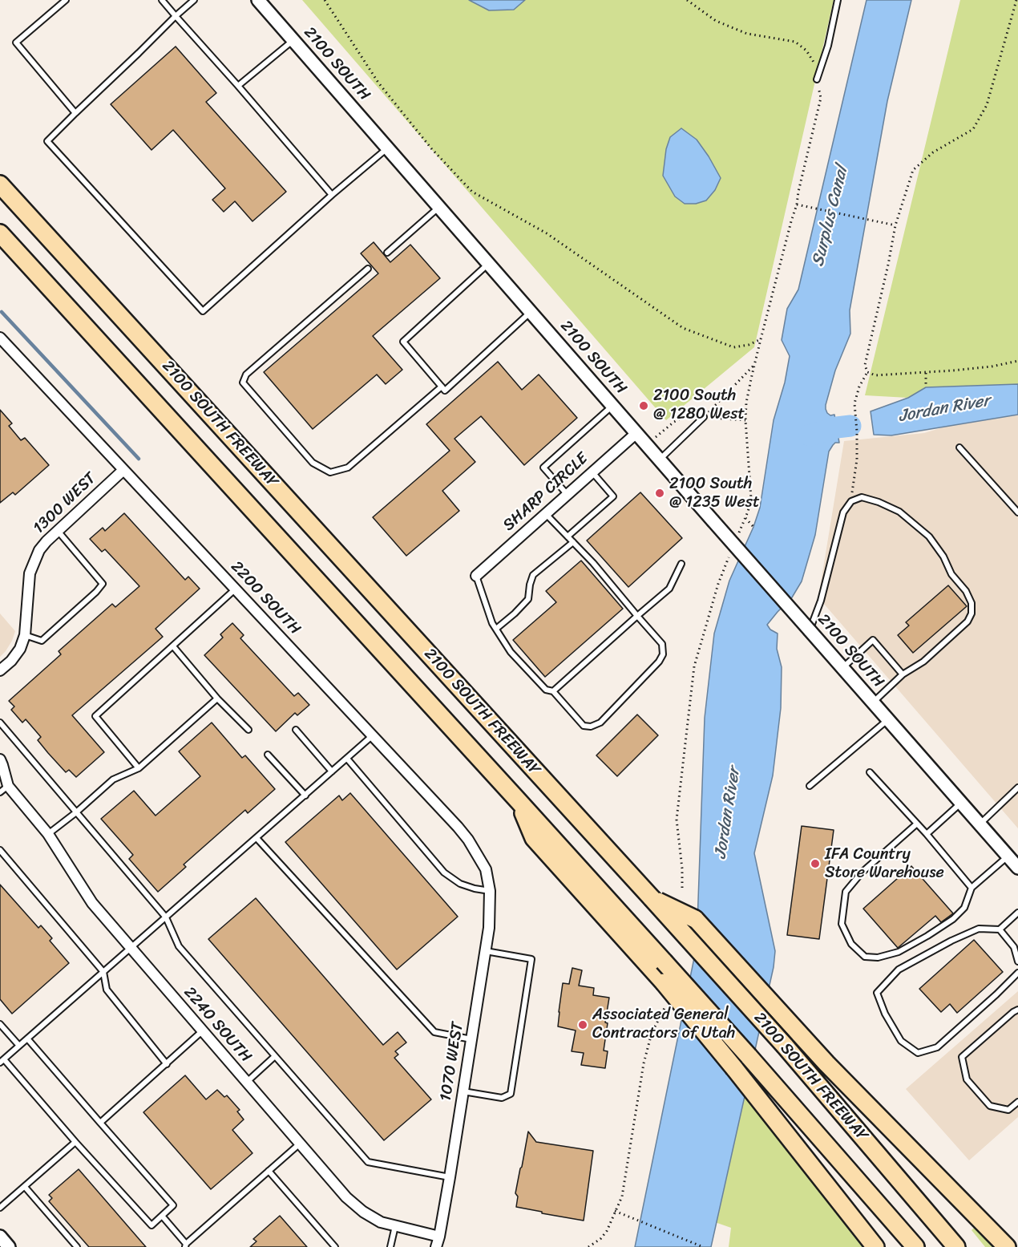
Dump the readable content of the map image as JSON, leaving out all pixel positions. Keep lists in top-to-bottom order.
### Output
{
  "streets": {
    "highway": ["2100 SOUTH FREEWAY"],
    "street": [
      "2100 SOUTH",
      "SHARP CIRCLE",
      "1300 WEST",
      "2200 SOUTH",
      "2240 SOUTH",
      "1070 WEST"
    ]
  },
  "crossings": [
    ["2100 SOUTH", "SHARP CIRCLE"],
    ["1300 WEST", "2200 SOUTH"],
    ["2200 SOUTH", "1070 WEST"],
    ["2240 SOUTH", "1070 WEST"]
  ],
  "water": ["Surplus Canal", "Jordan River"],
  "places": [
    "2100 South @ 1280 West",
    "2100 South @ 1235 West",
    "IFA Country Store Warehouse",
    "Associated General Contractors of Utah"
  ]
}
